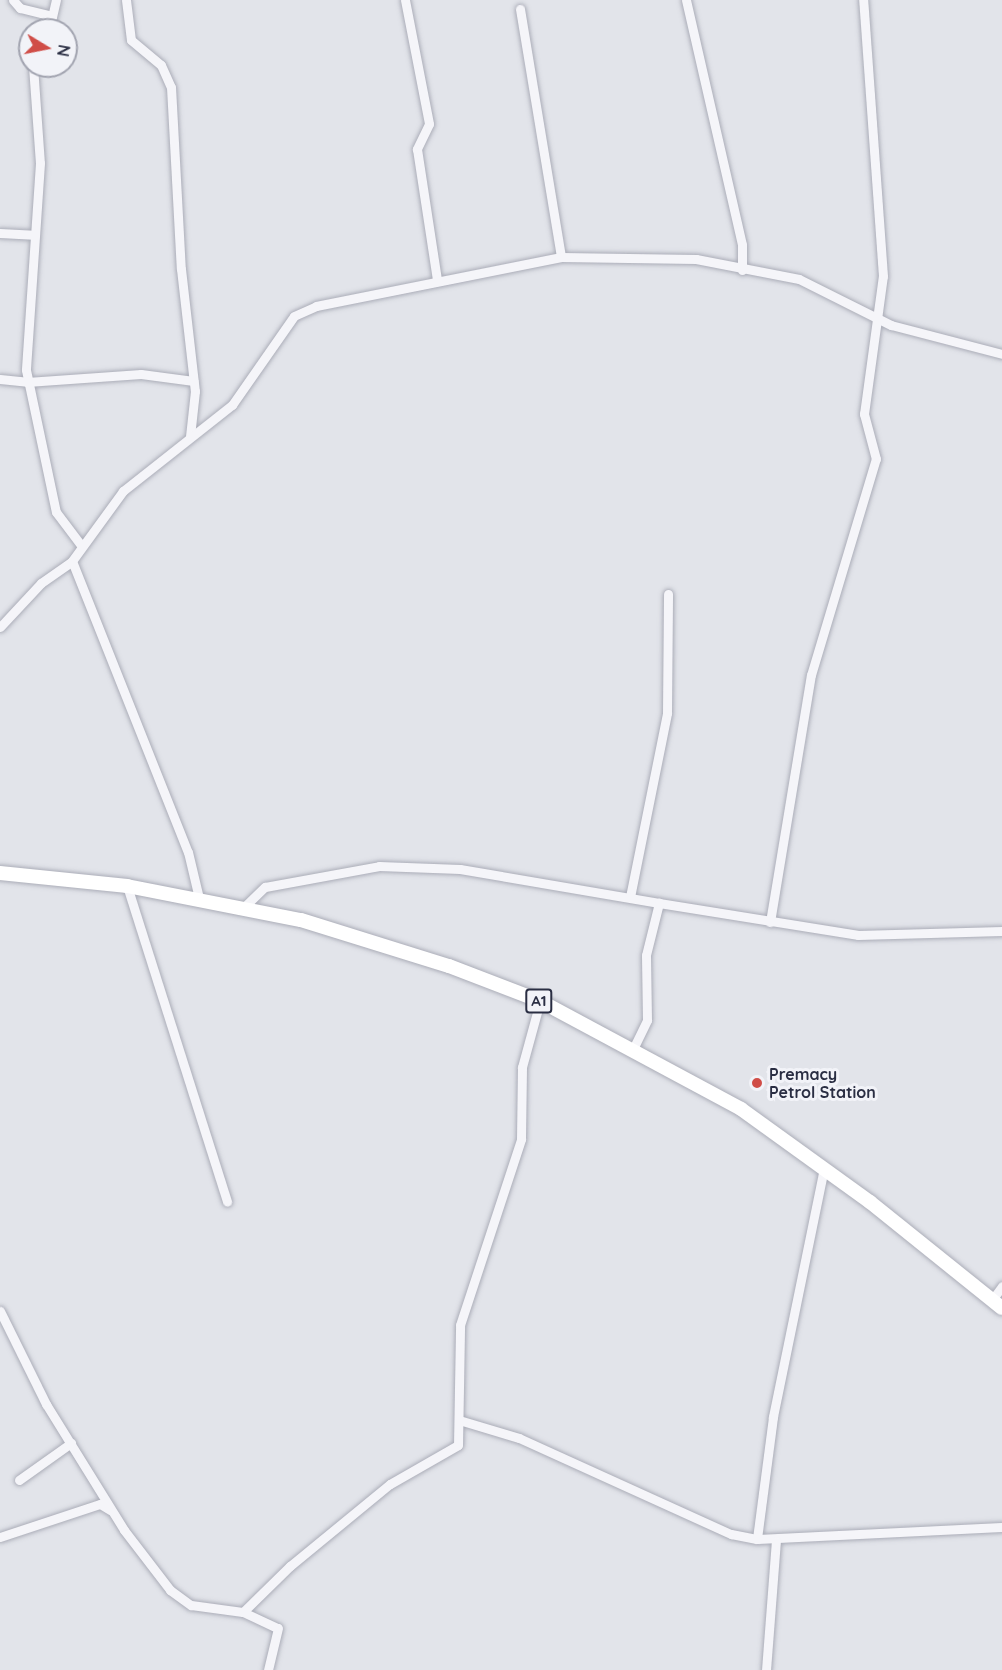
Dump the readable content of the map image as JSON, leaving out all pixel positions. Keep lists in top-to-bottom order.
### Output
{
  "streets": {
    "highway": ["A1"]
  },
  "places": ["Premacy Petrol Station"],
  "north": "right"
}
